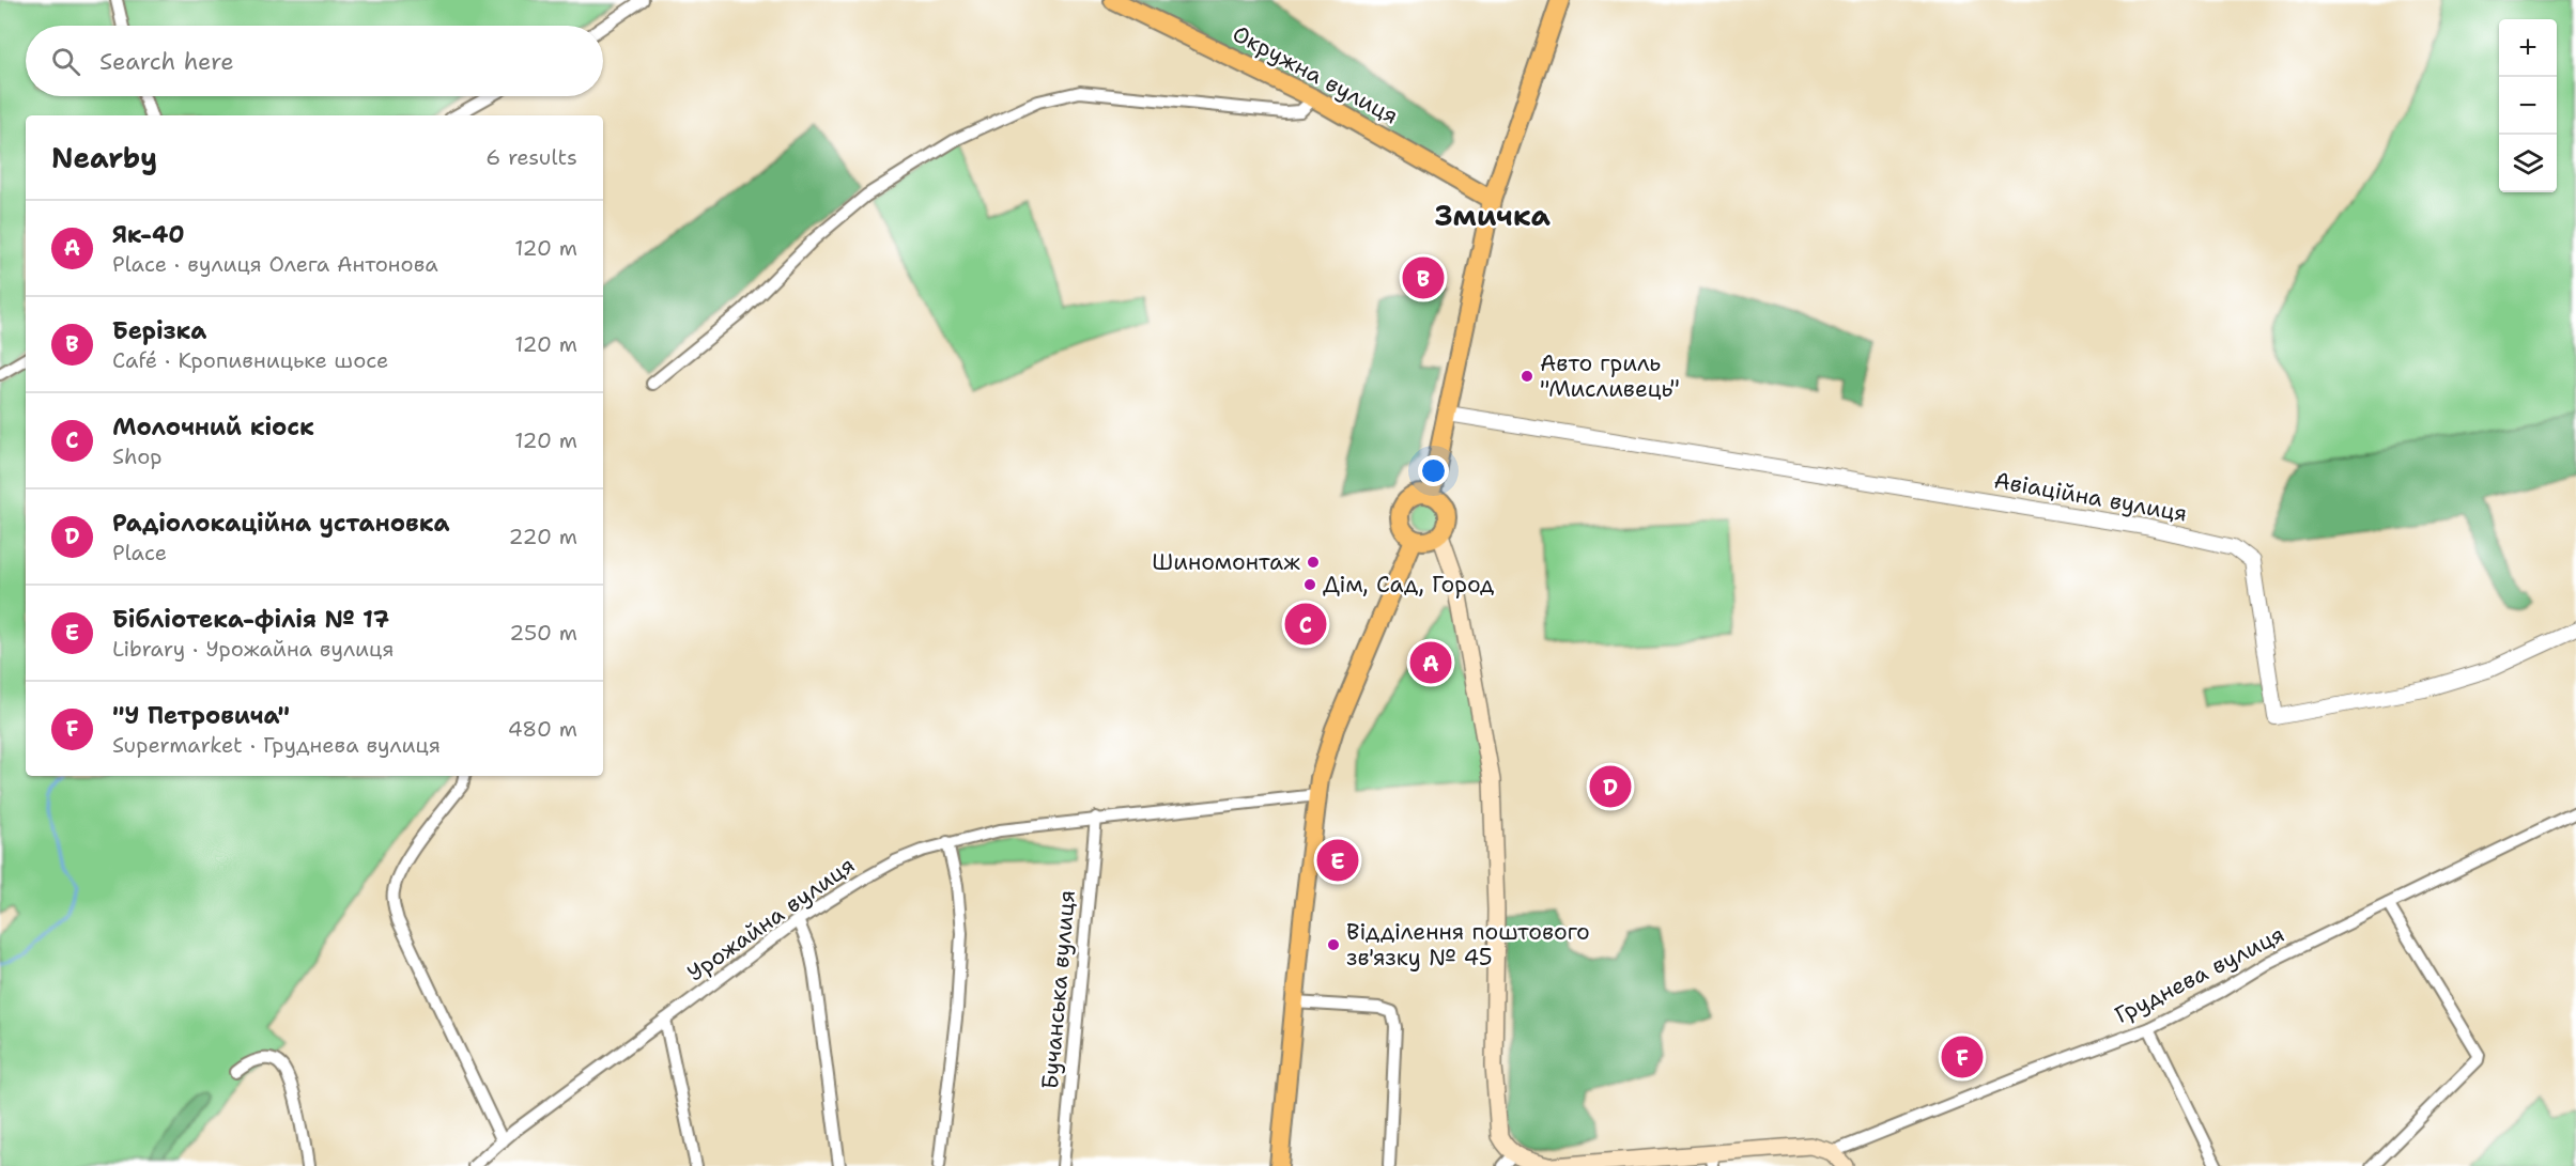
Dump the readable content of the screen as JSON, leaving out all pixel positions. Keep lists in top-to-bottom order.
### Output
{
  "streets": {
    "main road": ["Окружна вулиця"],
    "street": [
      "Авіаційна вулиця",
      "Урожайна вулиця",
      "Груднева вулиця",
      "Бучанська вулиця"
    ]
  },
  "crossings": [
    ["Урожайна вулиця", "Бучанська вулиця"]
  ],
  "districts": ["Змичка"],
  "places": [
    "Авто гриль \"Мисливець\"",
    "Шиномонтаж",
    "Дім, Сад, Город",
    "Відділення поштового зв'язку № 45"
  ],
  "page": {
    "map_buttons": ["+", "−"],
    "search": "Search here",
    "heading": ["Nearby", "6 results"],
    "list": [
      {
        "mark": "A",
        "name": "Як-40",
        "note": "Place · вулиця Олега Антонова",
        "value": "120 m"
      },
      {
        "mark": "B",
        "name": "Берізка",
        "note": "Café · Кропивницьке шосе",
        "value": "120 m"
      },
      {
        "mark": "C",
        "name": "Молочний кіоск",
        "note": "Shop",
        "value": "120 m"
      },
      {
        "mark": "D",
        "name": "Радіолокаційна установка",
        "note": "Place",
        "value": "220 m"
      },
      {
        "mark": "E",
        "name": "Бібліотека-філія № 17",
        "note": "Library · Урожайна вулиця",
        "value": "250 m"
      },
      {
        "mark": "F",
        "name": "\"У Петровича\"",
        "note": "Supermarket · Груднева вулиця",
        "value": "480 m"
      }
    ],
    "pins": [
      "B",
      "C",
      "A",
      "D",
      "E",
      "F"
    ]
  }
}
